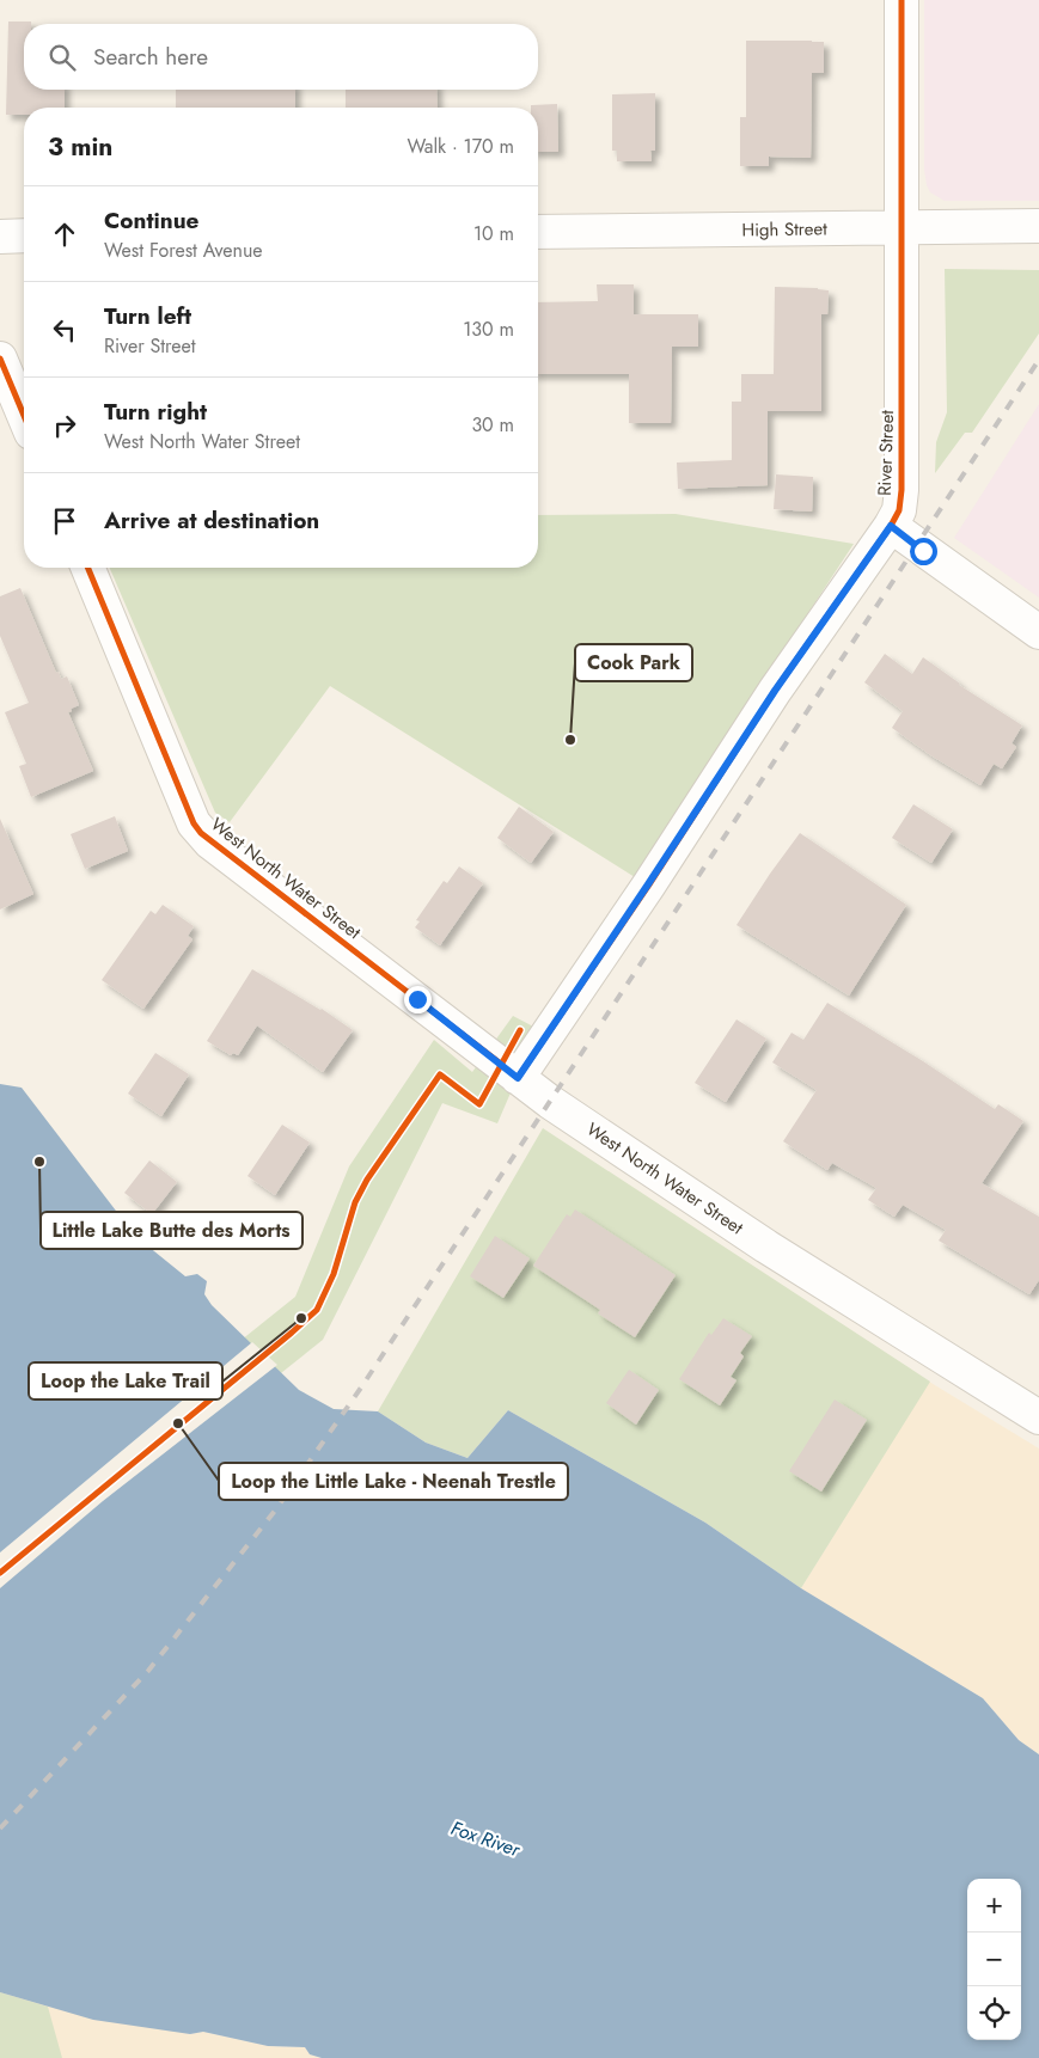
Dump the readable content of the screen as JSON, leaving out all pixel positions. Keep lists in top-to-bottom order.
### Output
{
  "streets": {
    "street": ["High Street", "River Street", "West North Water Street"]
  },
  "crossings": [
    ["High Street", "River Street"],
    ["River Street", "West North Water Street"]
  ],
  "water": ["Fox River"],
  "places": [
    "Cook Park",
    "Little Lake Butte des Morts",
    "Loop the Lake Trail",
    "Loop the Little Lake - Neenah Trestle"
  ],
  "page": {
    "search": "Search here",
    "heading": ["3 min", "Walk · 170 m"],
    "list": [
      ["Continue", "West Forest Avenue", "10 m"],
      ["Turn left", "River Street", "130 m"],
      ["Turn right", "West North Water Street", "30 m"],
      "Arrive at destination"
    ],
    "map_buttons": ["+", "−"]
  }
}
